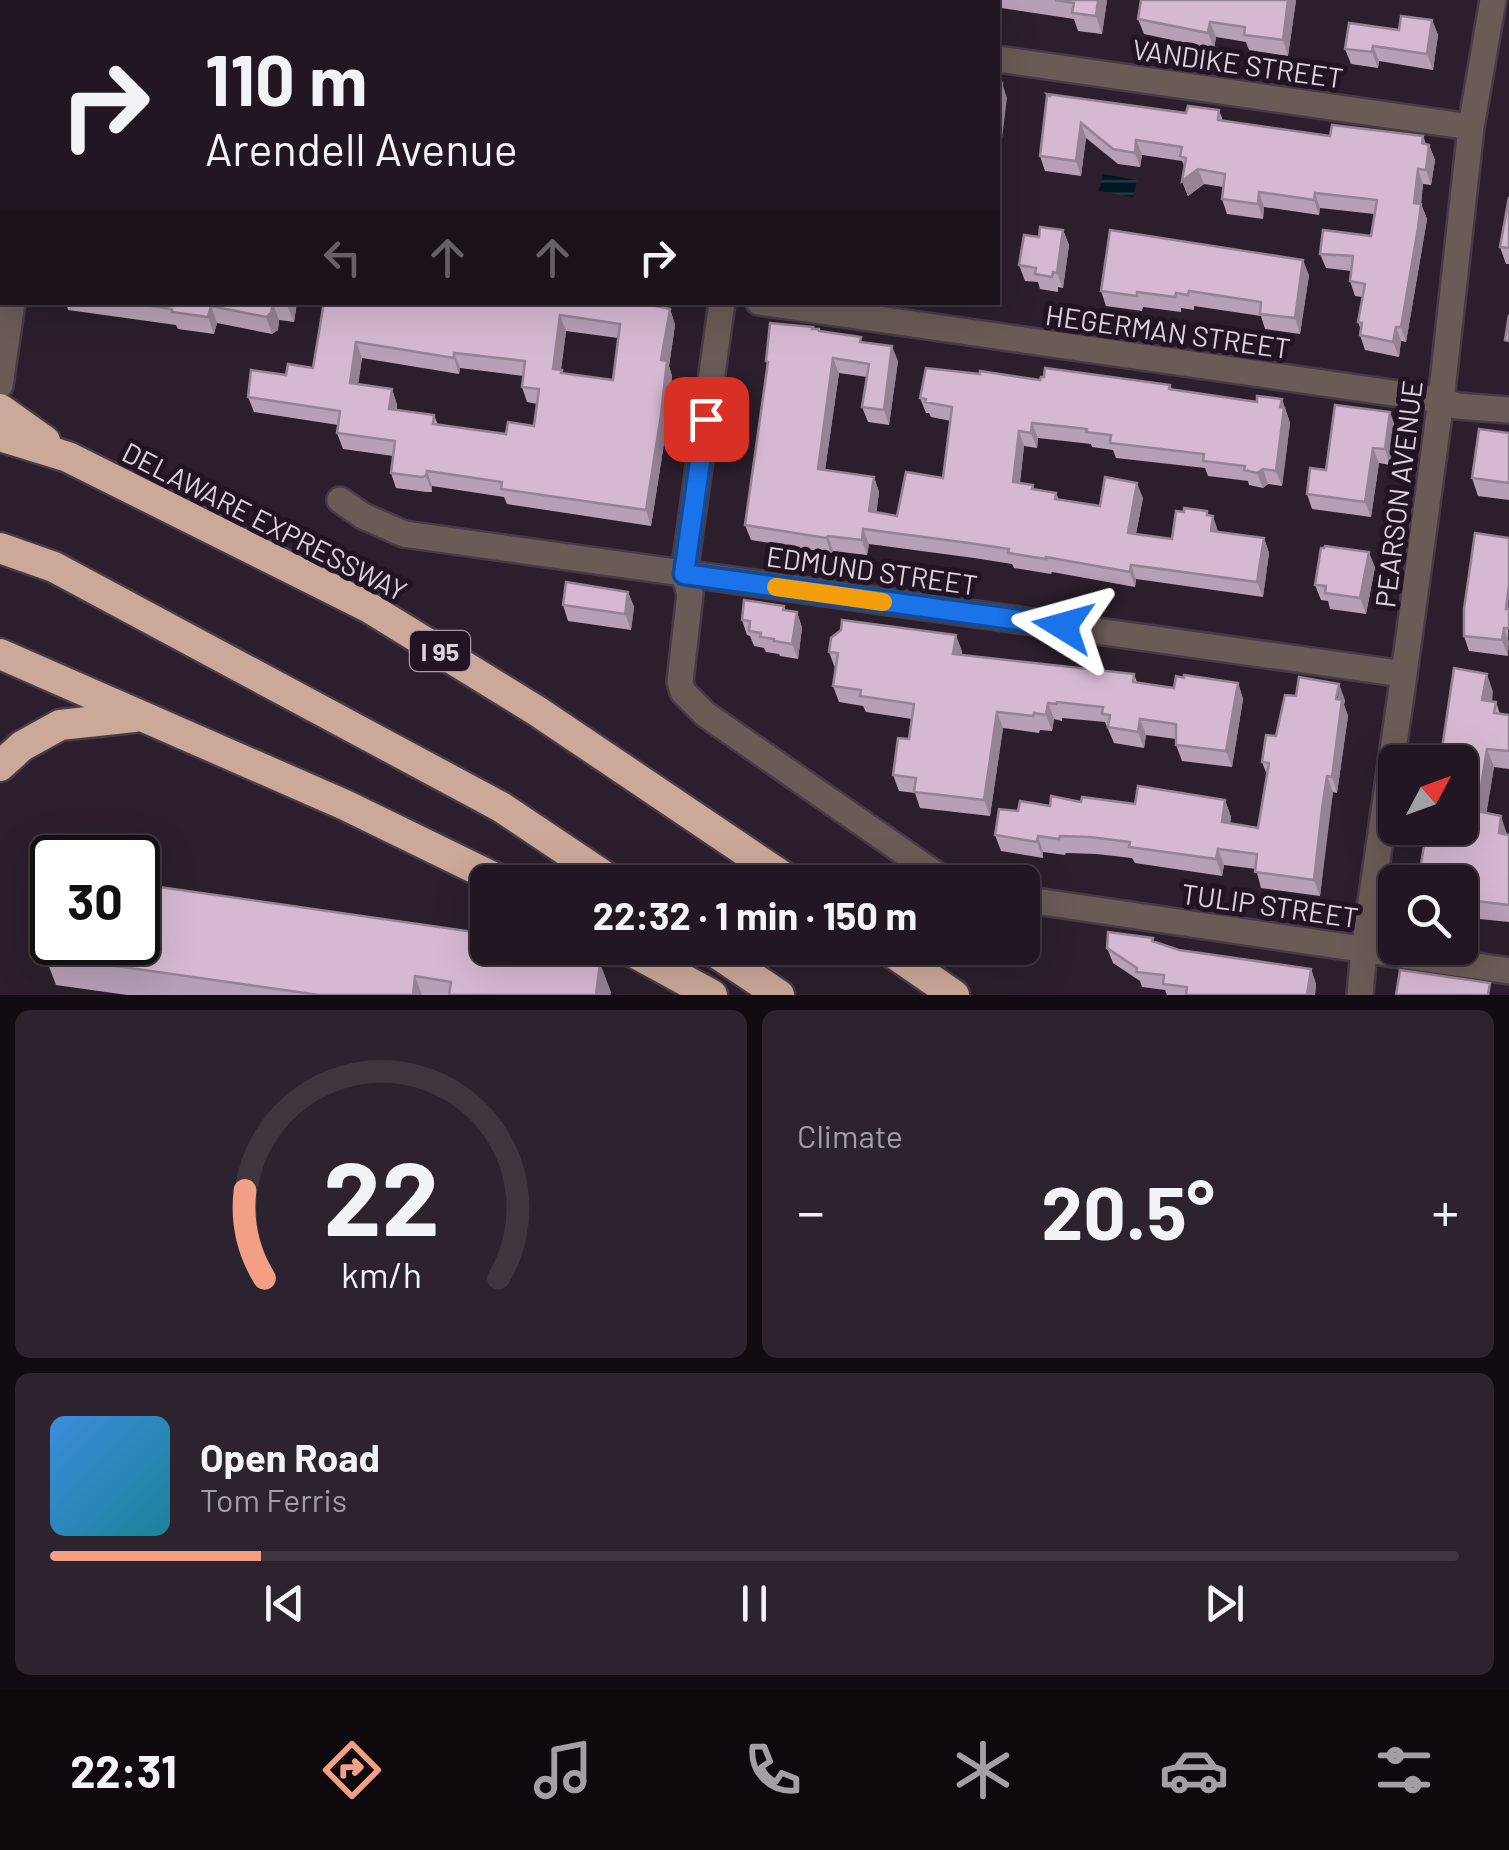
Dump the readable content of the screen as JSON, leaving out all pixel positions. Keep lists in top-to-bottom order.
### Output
{
  "streets": {
    "highway": ["DELAWARE EXPRESSWAY", "I 95"],
    "street": [
      "VANDIKE STREET",
      "HEGERMAN STREET",
      "PEARSON AVENUE",
      "EDMUND STREET",
      "TULIP STREET"
    ]
  },
  "crossings": [
    ["VANDIKE STREET", "PEARSON AVENUE"],
    ["HEGERMAN STREET", "PEARSON AVENUE"],
    ["PEARSON AVENUE", "EDMUND STREET"],
    ["PEARSON AVENUE", "TULIP STREET"]
  ],
  "north": "top right",
  "page": {
    "turn": ["110 m", "Arendell Avenue"],
    "limit": "30",
    "trip": "22:32 · 1 min · 150 m",
    "tile": "Climate",
    "heat": ["−", "20.5°", "+"],
    "song": ["Open Road", "Tom Ferris"],
    "tabs": "22:31",
    "gauge": ["22", "km/h"]
  }
}
